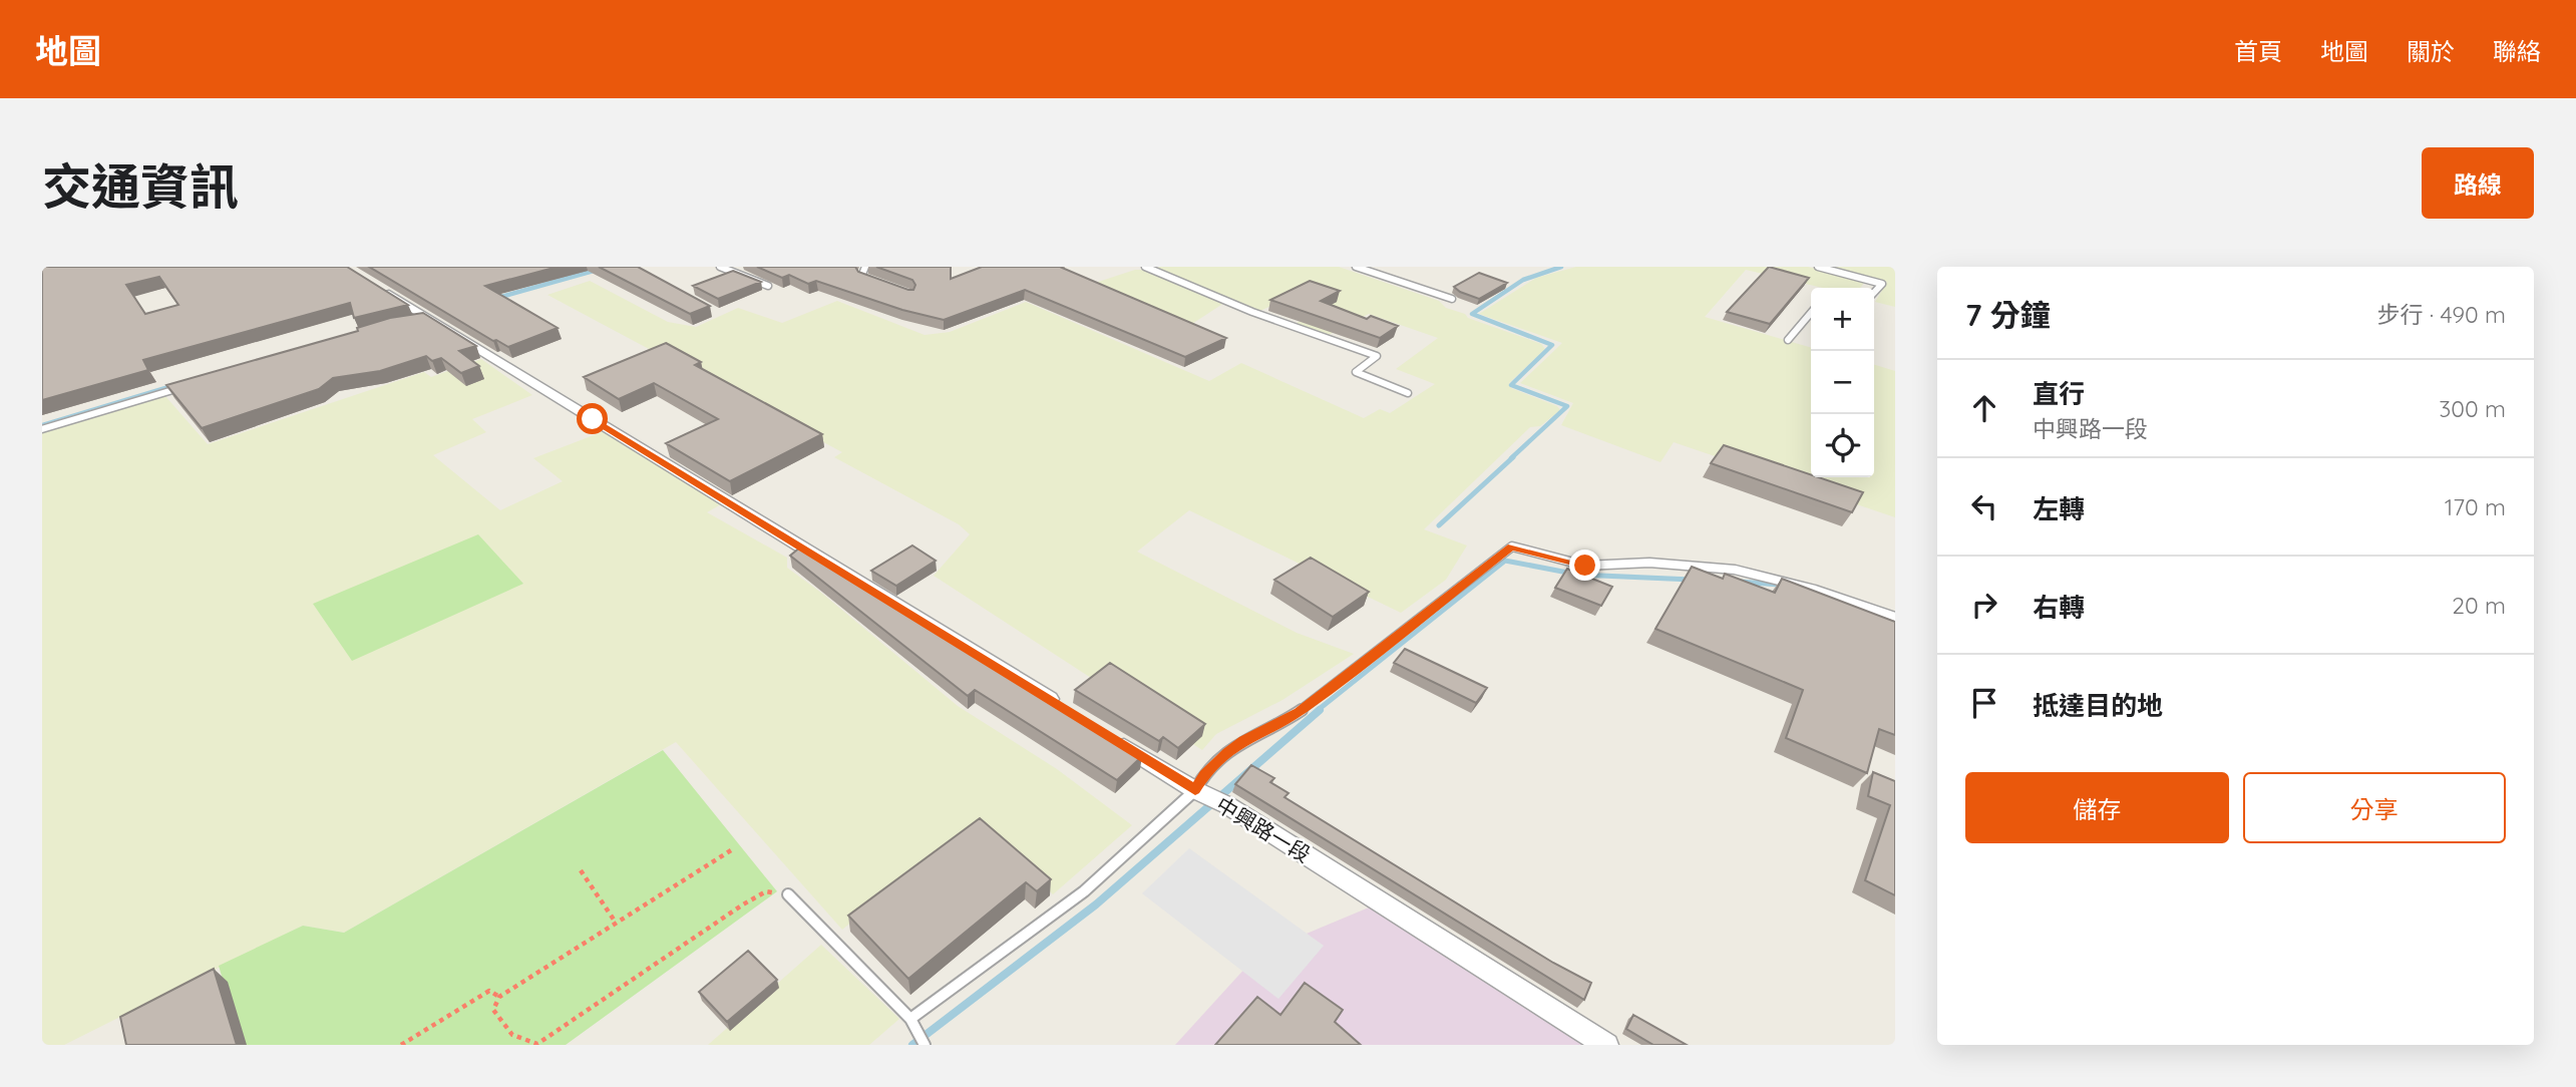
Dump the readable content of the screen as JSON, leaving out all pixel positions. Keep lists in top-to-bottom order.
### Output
{
  "streets": {
    "street": ["中興路一段"]
  },
  "page": {
    "header": "地圖",
    "nav": [
      "首頁",
      "地圖",
      "關於",
      "聯絡"
    ],
    "title": "交通資訊",
    "buttons": [
      "路線",
      ["儲存", "分享"]
    ],
    "heading": ["7 分鐘", "步行 · 490 m"],
    "map_buttons": ["+", "−"],
    "list": [
      ["直行", "中興路一段", "300 m"],
      ["左轉", "170 m"],
      ["右轉", "20 m"],
      "抵達目的地"
    ]
  }
}
